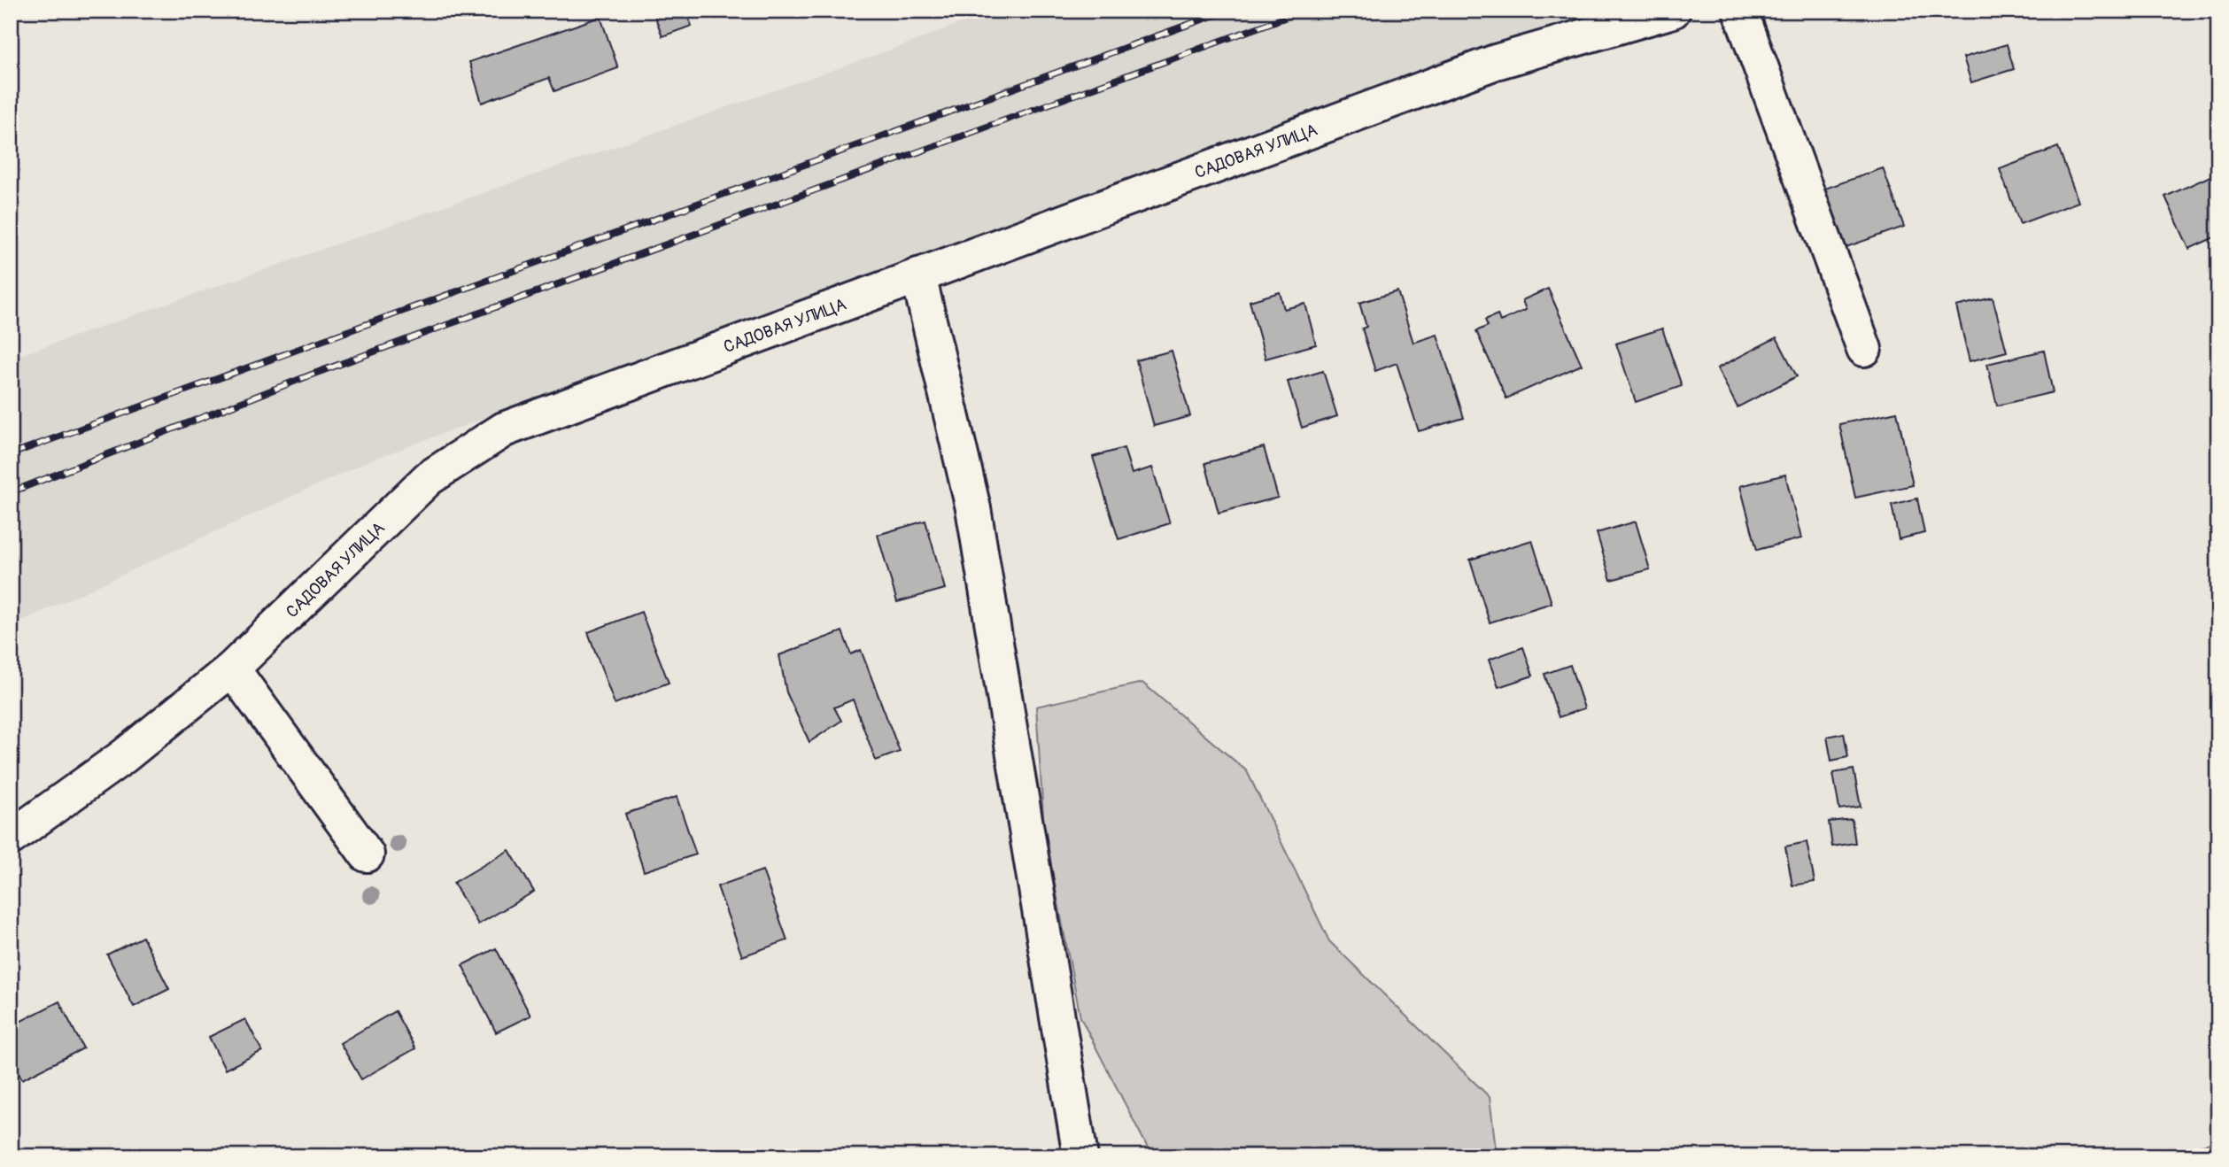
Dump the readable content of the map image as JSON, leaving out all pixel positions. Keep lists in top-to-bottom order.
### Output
{
  "streets": {
    "street": ["САДОВАЯ УЛИЦА"]
  }
}
